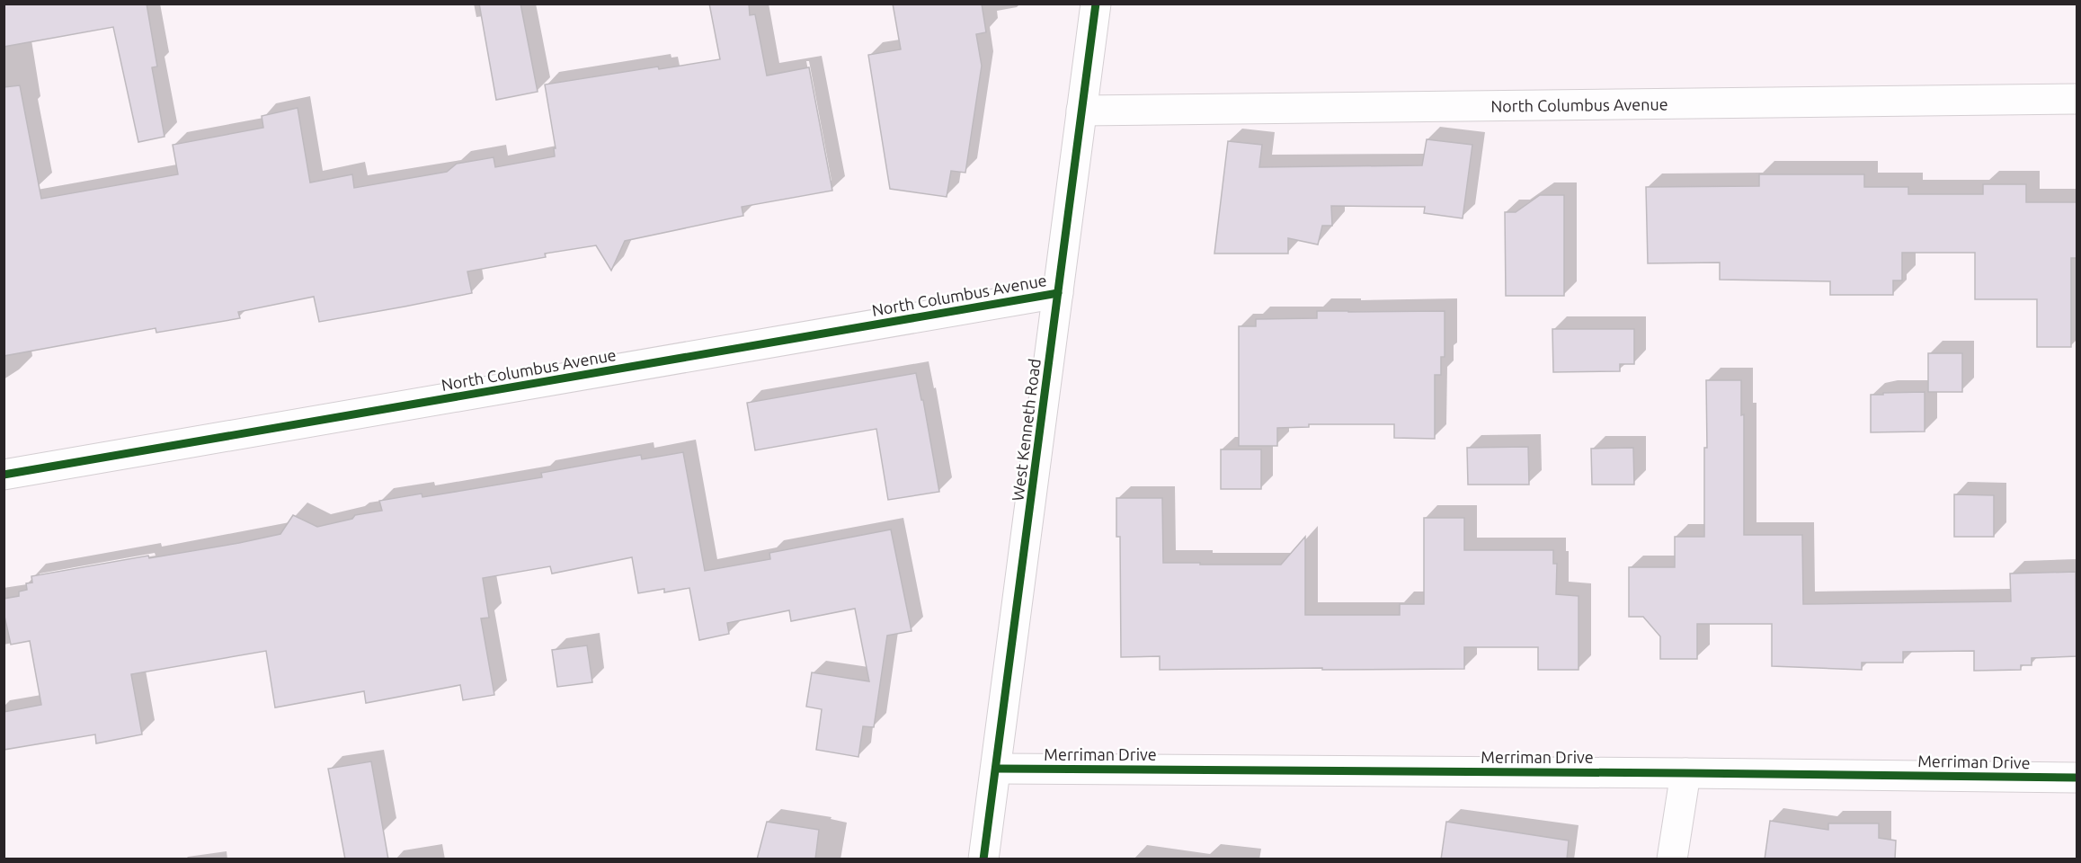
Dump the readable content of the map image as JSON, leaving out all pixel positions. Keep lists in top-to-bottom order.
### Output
{
  "streets": {
    "street": ["North Columbus Avenue", "West Kenneth Road", "Merriman Drive"]
  },
  "crossings": [
    ["North Columbus Avenue", "West Kenneth Road"],
    ["West Kenneth Road", "Merriman Drive"]
  ]
}
